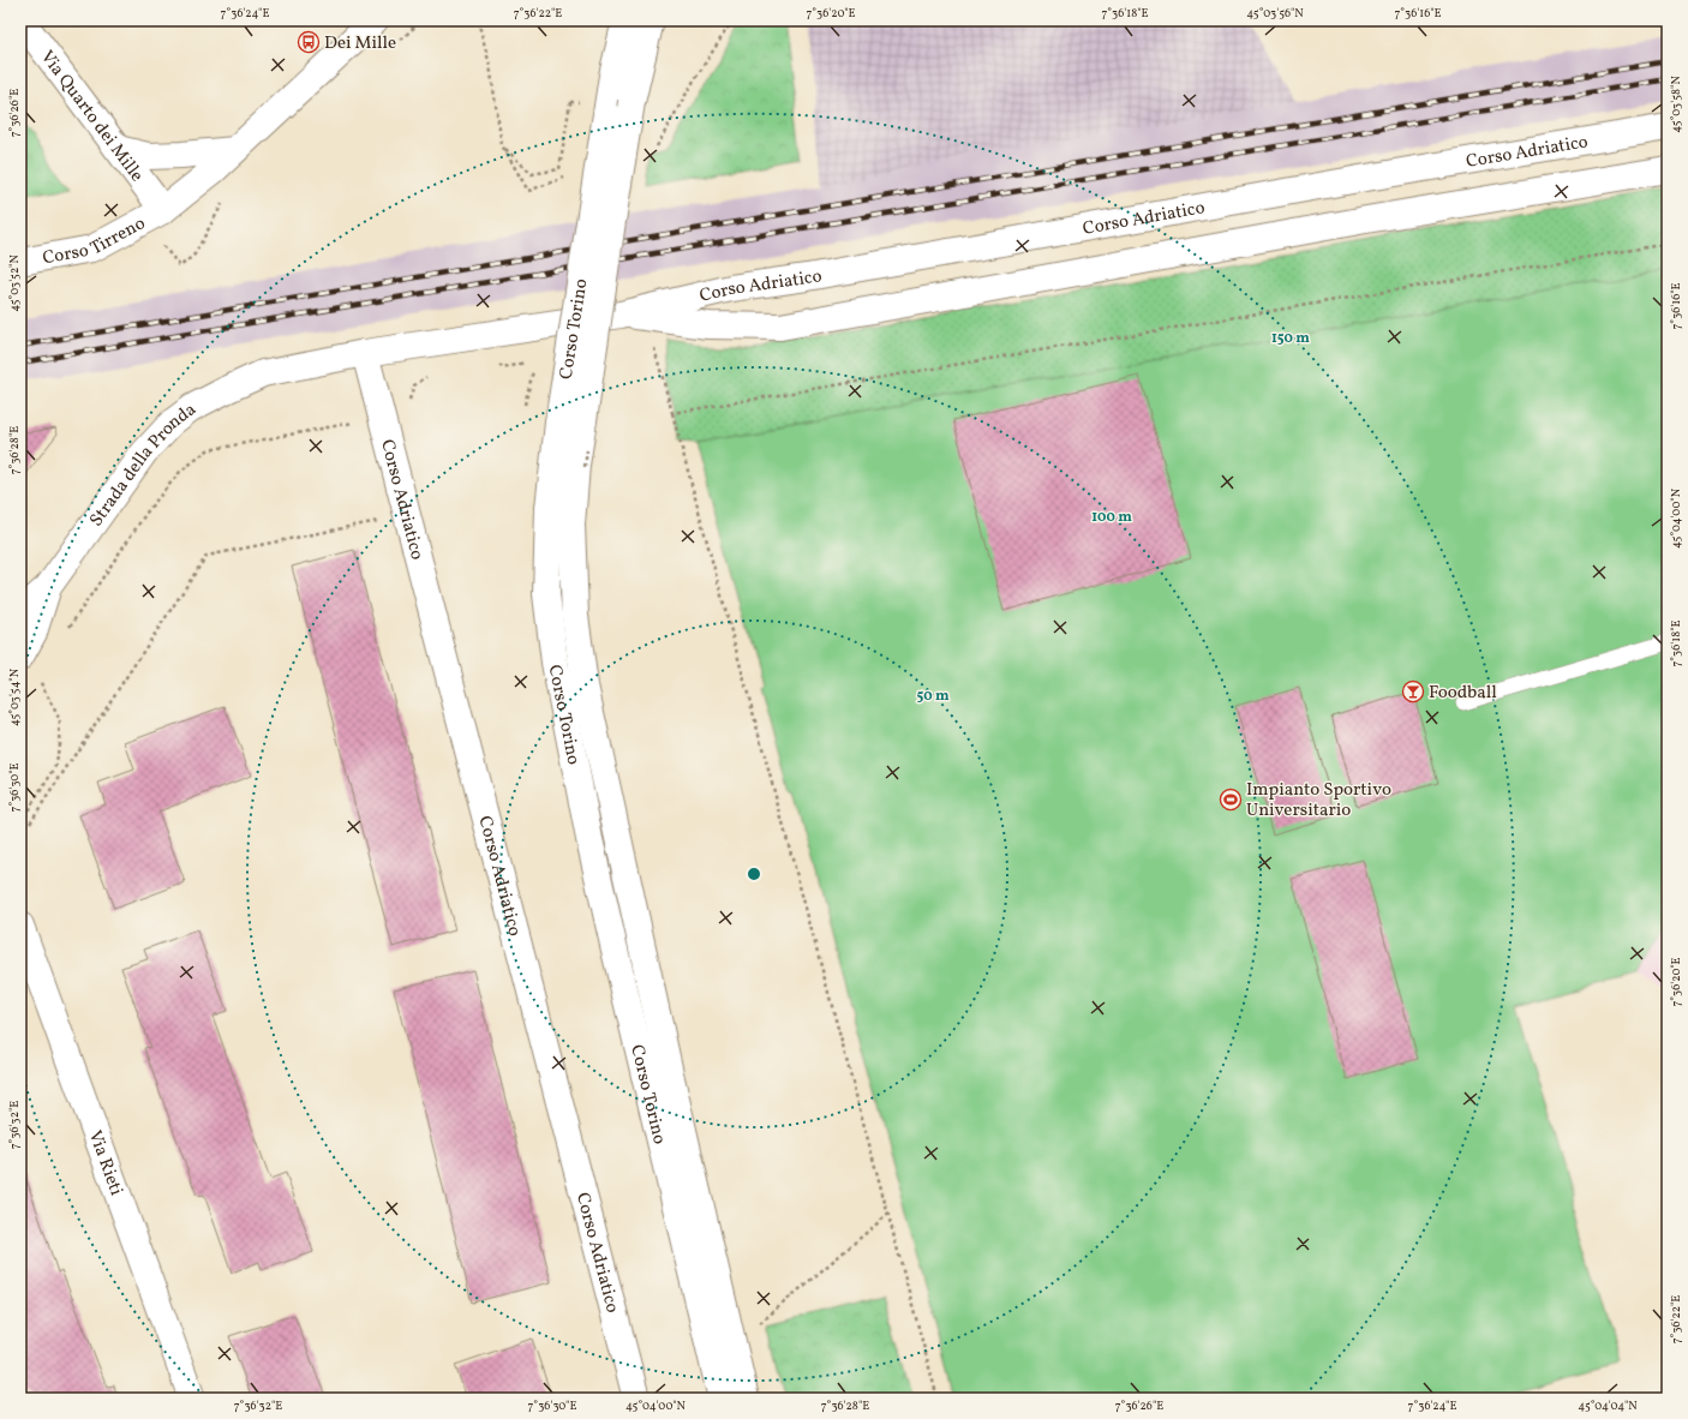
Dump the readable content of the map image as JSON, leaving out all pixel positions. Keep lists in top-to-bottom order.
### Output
{
  "streets": {
    "street": [
      "Via Quarto dei Mille",
      "Corso Adriatico",
      "Corso Tirreno",
      "Corso Torino",
      "Strada della Pronda",
      "Via Rieti"
    ]
  },
  "crossings": [
    ["Via Quarto dei Mille", "Corso Tirreno"],
    ["Corso Adriatico", "Strada della Pronda"]
  ],
  "places": {
    "bus stop": ["Dei Mille"],
    "bar": ["Foodball"],
    "sports": ["Impianto Sportivo Universitario"]
  },
  "coordinates": [
    "7°36'24\"E",
    "7°36'22\"E",
    "7°36'20\"E",
    "7°36'18\"E",
    "45°03'56\"N",
    "7°36'16\"E",
    "45°03'58\"N",
    "7°36'26\"E",
    "45°03'52\"N",
    "7°36'28\"E",
    "45°04'00\"N",
    "45°03'54\"N",
    "7°36'30\"E",
    "7°36'32\"E",
    "45°04'04\"N"
  ],
  "rings": ["150 m", "100 m", "50 m"]
}
